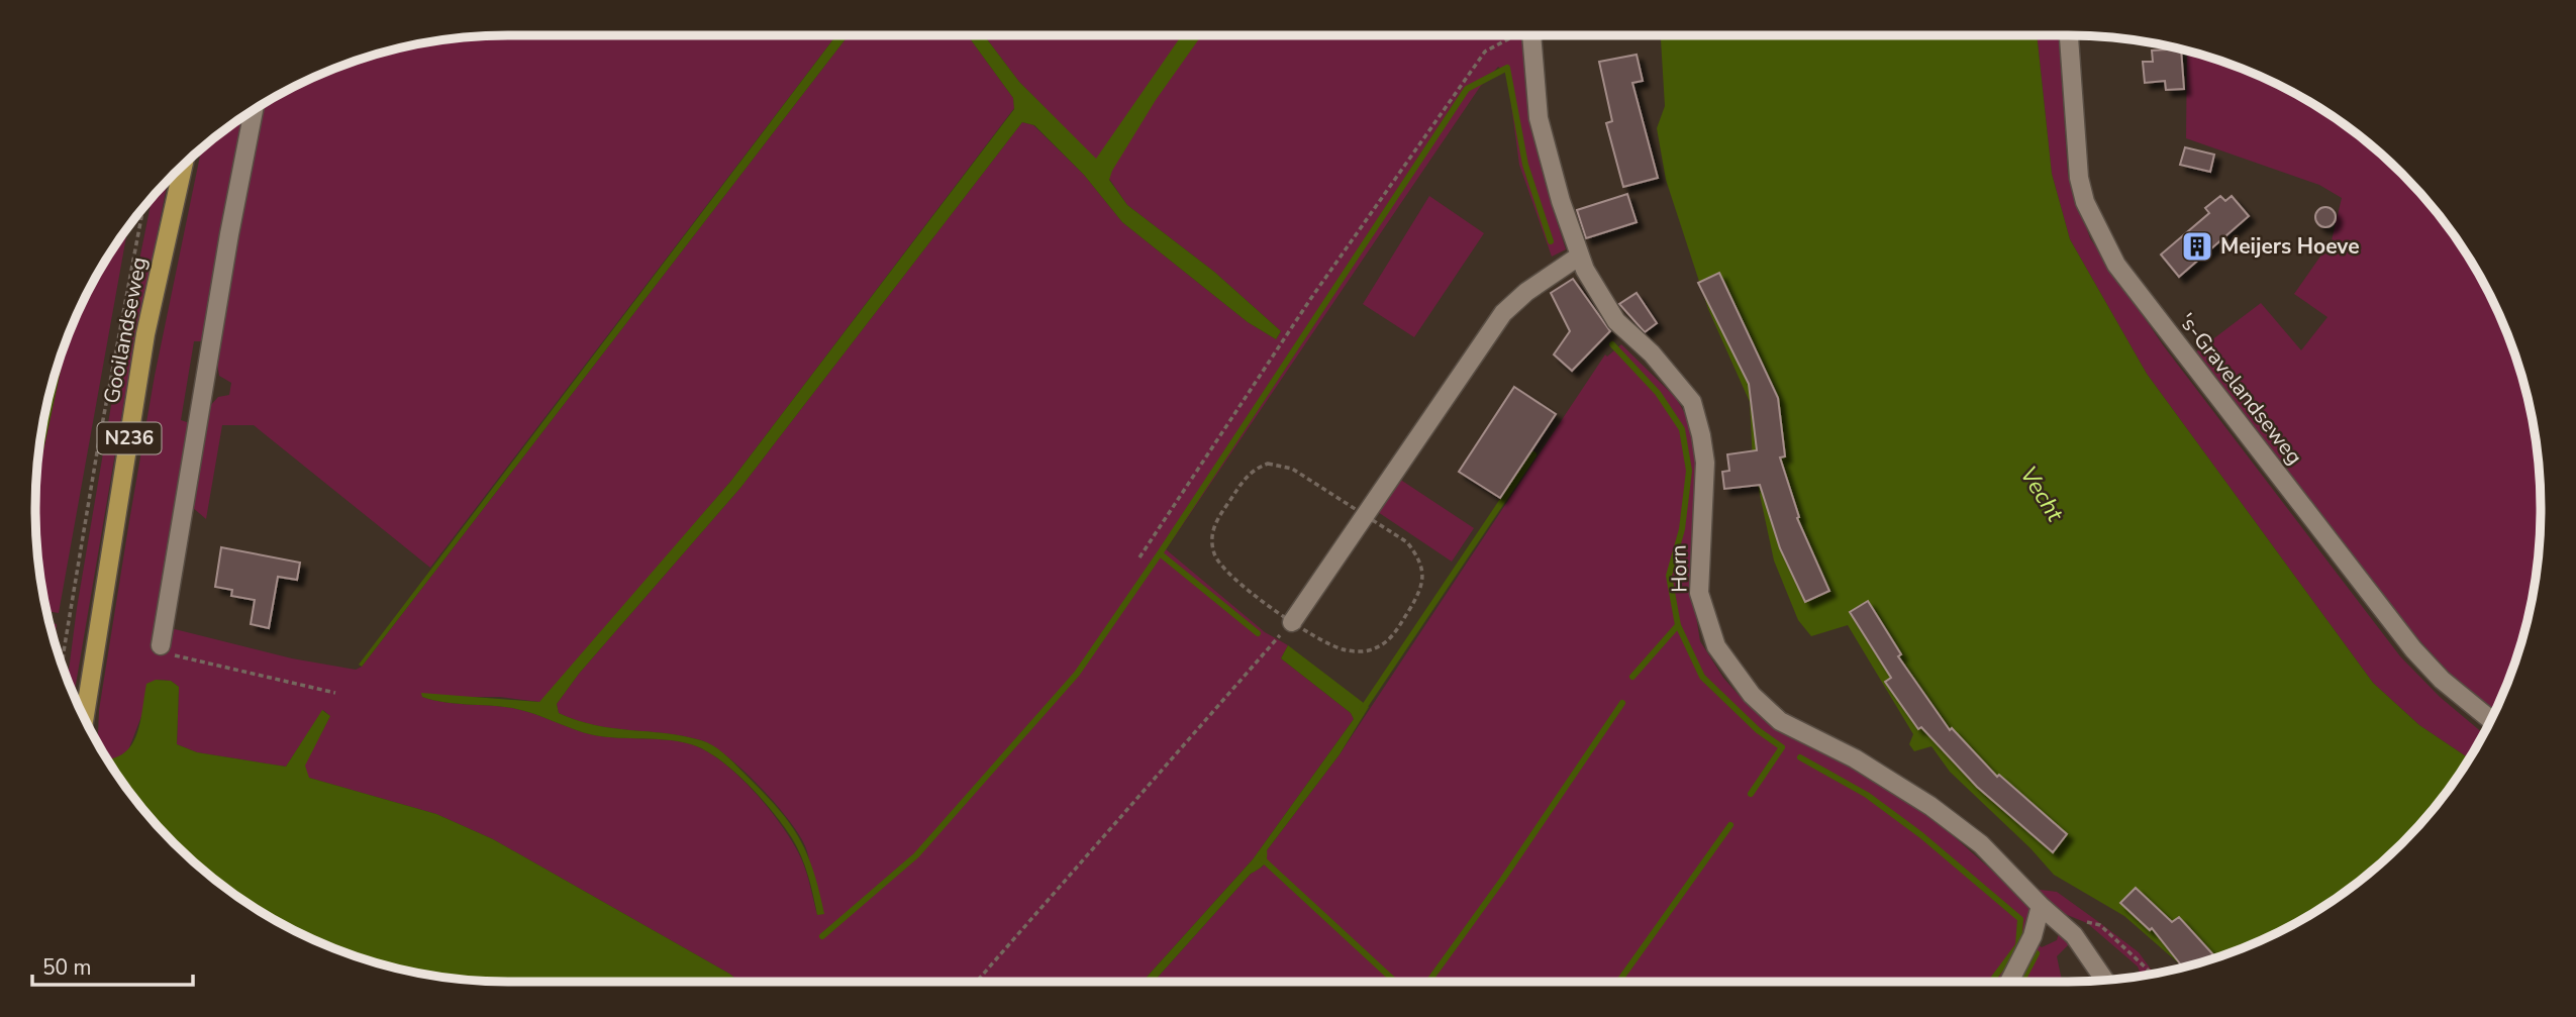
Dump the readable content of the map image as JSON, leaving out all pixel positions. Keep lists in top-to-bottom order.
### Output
{
  "streets": {
    "main road": ["Gooilandseweg", "N236"],
    "street": ["'s-Gravelandseweg", "Horn"]
  },
  "water": ["Vecht"],
  "places": {
    "building": ["Meijers Hoeve"]
  },
  "scale_bar": "50 m"
}
